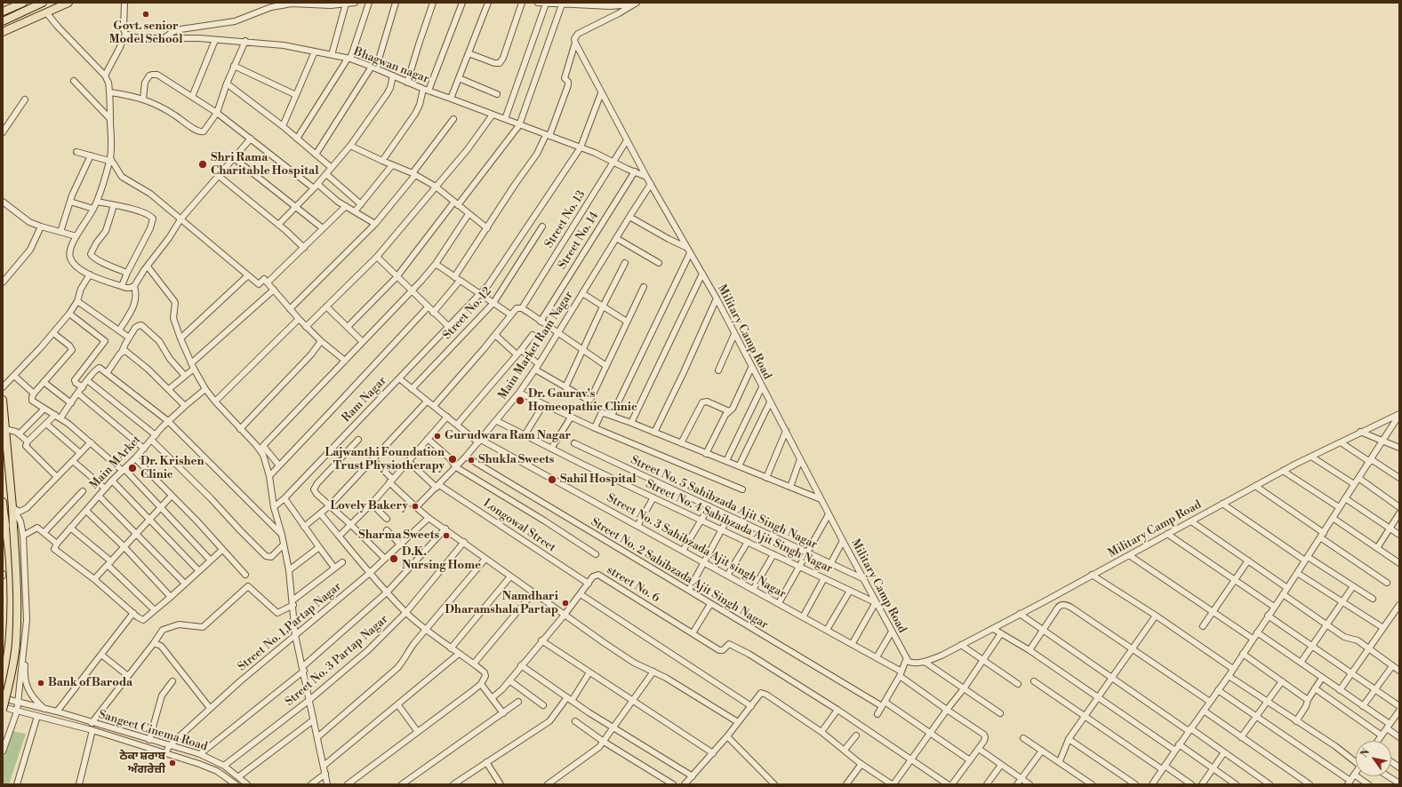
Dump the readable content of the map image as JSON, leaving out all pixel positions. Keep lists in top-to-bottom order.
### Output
{
  "streets": {
    "street": [
      "Bhagwan nagar",
      "Street No. 13",
      "Street No. 14",
      "Street No. 12",
      "Military Camp Road",
      "Main Market Ram Nagar",
      "Ram Nagar",
      "Main MArket",
      "Street No. 5 Sahibzada Ajit Singh Nagar",
      "Longowal Street",
      "Street No. 4 Sahibzada Ajit Singh Nagar",
      "Street No. 3 Sahibzada Ajit singh Nagar",
      "Street No. 2 Sahibzada Ajit Singh Nagar",
      "street No. 6",
      "Street No. 1,Partap Nagar",
      "Street No. 3 Partap Nagar",
      "Sangeet Cinema Road"
    ]
  },
  "crossings": [
    ["Bhagwan nagar", "Street No. 13"],
    ["Bhagwan nagar", "Street No. 14"],
    ["Bhagwan nagar", "Military Camp Road"],
    ["Street No. 13", "Military Camp Road"],
    ["Street No. 12", "Ram Nagar"],
    ["Military Camp Road", "Main Market Ram Nagar"],
    ["Military Camp Road", "Street No. 5 Sahibzada Ajit Singh Nagar"],
    ["Military Camp Road", "Street No. 4 Sahibzada Ajit Singh Nagar"],
    ["Main Market Ram Nagar", "Ram Nagar"],
    ["Main Market Ram Nagar", "Longowal Street"],
    ["Main Market Ram Nagar", "Street No. 4 Sahibzada Ajit Singh Nagar"],
    ["Main Market Ram Nagar", "Street No. 3 Sahibzada Ajit singh Nagar"],
    ["Main Market Ram Nagar", "Street No. 2 Sahibzada Ajit Singh Nagar"],
    ["Ram Nagar", "Street No. 3 Sahibzada Ajit singh Nagar"],
    ["Longowal Street", "street No. 6"],
    ["Street No. 1,Partap Nagar", "Sangeet Cinema Road"],
    ["Street No. 3 Partap Nagar", "Sangeet Cinema Road"]
  ],
  "places": [
    "Govt. senior Model School",
    "Shri Rama Charitable Hospital",
    "Dr. Gaurav's Homeopathic Clinic",
    "Gurudwara Ram Nagar",
    "Lajwanthi Foundation Trust Physiotherapy",
    "Shukla Sweets",
    "Dr. Krishen Clinic",
    "Sahil Hospital",
    "Lovely Bakery",
    "Sharma Sweets",
    "D.K. Nursing Home",
    "Namdhari Dharamshala Partap",
    "Bank of Baroda",
    "ਠੇਕਾ ਸ਼ਰਾਬ ਅੰਗਰੇਜ਼ੀ"
  ],
  "north": "top left"
}
